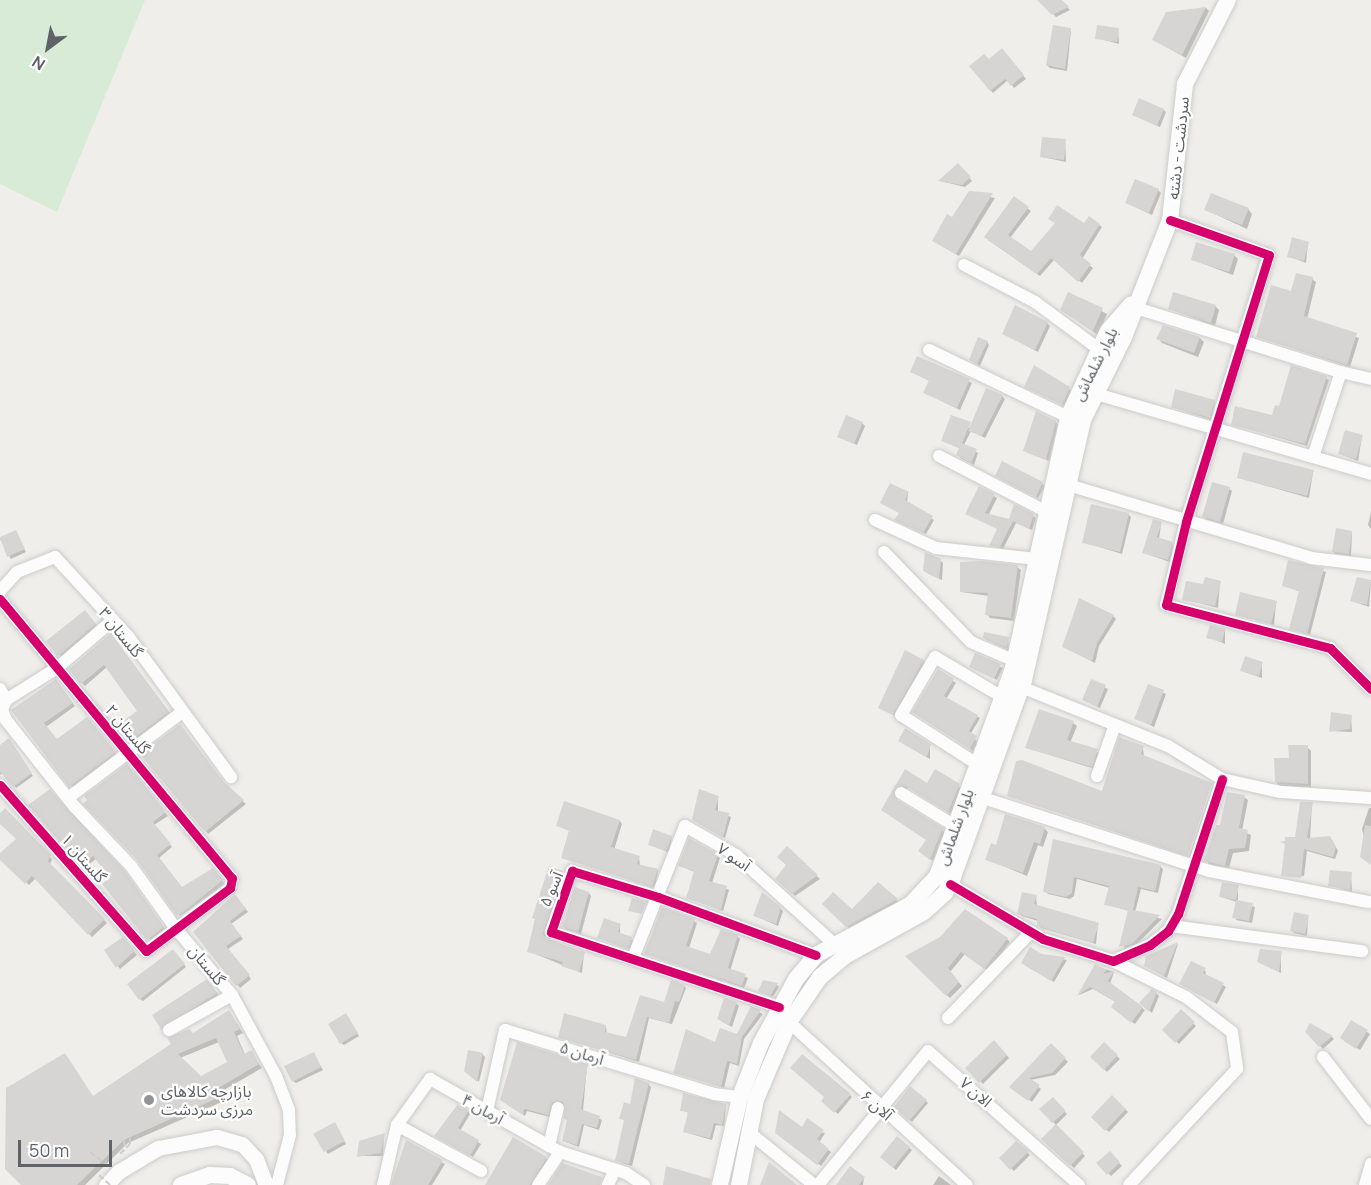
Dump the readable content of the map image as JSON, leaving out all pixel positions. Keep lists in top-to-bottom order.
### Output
{
  "streets": {
    "main road": ["سردشت - دشته", "بلوار شلماش"],
    "street": [
      "گلستان ۳",
      "گلستان ۲",
      "آسو ۷",
      "گلستان ۱",
      "آسو ۵",
      "گلستان",
      "آرمان ۵",
      "الان ۷",
      "آلان ۶",
      "آرمان ۴"
    ]
  },
  "crossings": [
    ["سردشت - دشته", "بلوار شلماش"],
    ["بلوار شلماش", "آسو ۷"],
    ["بلوار شلماش", "آسو ۵"],
    ["بلوار شلماش", "آرمان ۵"],
    ["بلوار شلماش", "آلان ۶"],
    ["گلستان ۲", "گلستان ۱"],
    ["گلستان ۲", "گلستان"],
    ["آسو ۷", "آسو ۵"],
    ["گلستان ۱", "گلستان"],
    ["آرمان ۵", "آرمان ۴"],
    ["الان ۷", "آلان ۶"]
  ],
  "places": ["بازارچه کالاهای مرزی سردشت"],
  "scale_bar": "50 m",
  "north": "bottom left"
}
